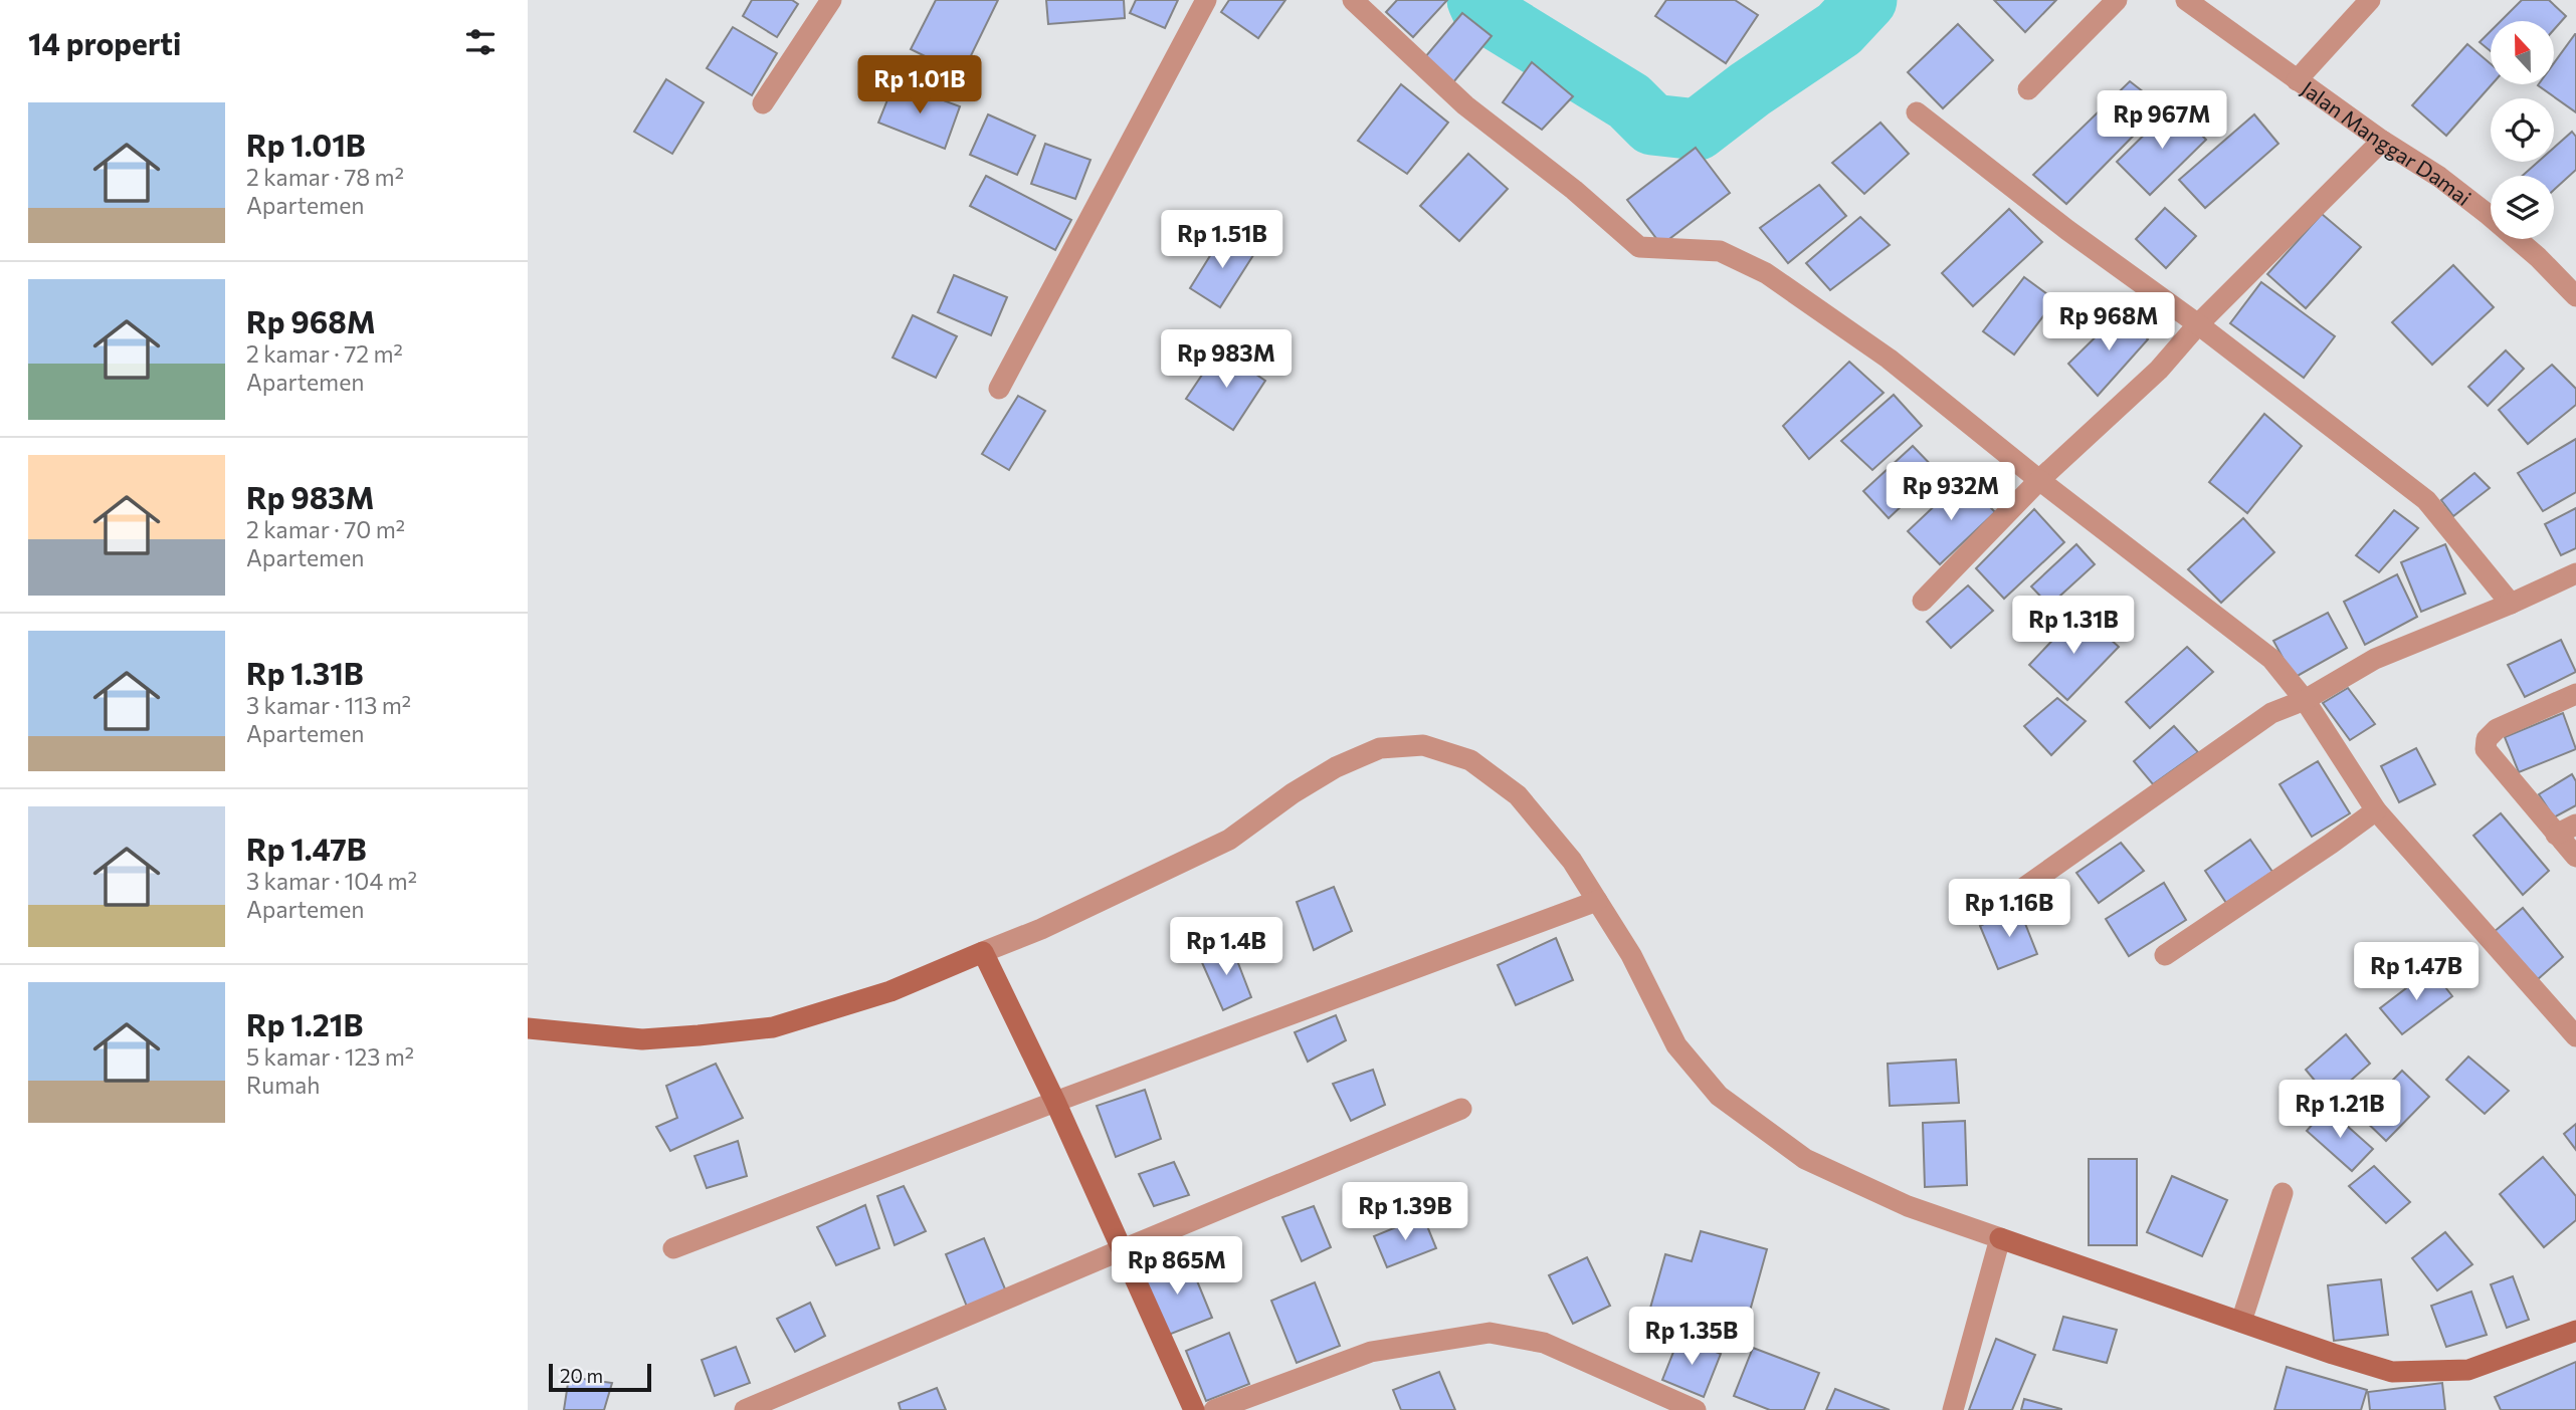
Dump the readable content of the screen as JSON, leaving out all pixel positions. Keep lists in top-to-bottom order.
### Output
{
  "streets": {
    "street": ["Jalan Manggar Damai"]
  },
  "scale_bar": "20 m",
  "north": "top",
  "page": {
    "heading": "14 properti",
    "price": [
      "Rp 1.01B",
      "Rp 967M",
      "Rp 1.51B",
      "Rp 968M",
      "Rp 983M",
      "Rp 932M",
      "Rp 1.31B",
      "Rp 1.16B",
      "Rp 1.4B",
      "Rp 1.47B",
      "Rp 1.21B",
      "Rp 1.39B",
      "Rp 865M",
      "Rp 1.35B"
    ],
    "list": [
      {
        "name": "Rp 1.01B",
        "note": "2 kamar · 78 m² · Apartemen"
      },
      {
        "name": "Rp 968M",
        "note": "2 kamar · 72 m² · Apartemen"
      },
      {
        "name": "Rp 983M",
        "note": "2 kamar · 70 m² · Apartemen"
      },
      {
        "name": "Rp 1.31B",
        "note": "3 kamar · 113 m² · Apartemen"
      },
      {
        "name": "Rp 1.47B",
        "note": "3 kamar · 104 m² · Apartemen"
      },
      {
        "name": "Rp 1.21B",
        "note": "5 kamar · 123 m² · Rumah"
      }
    ],
    "scale": "20 m"
  }
}
